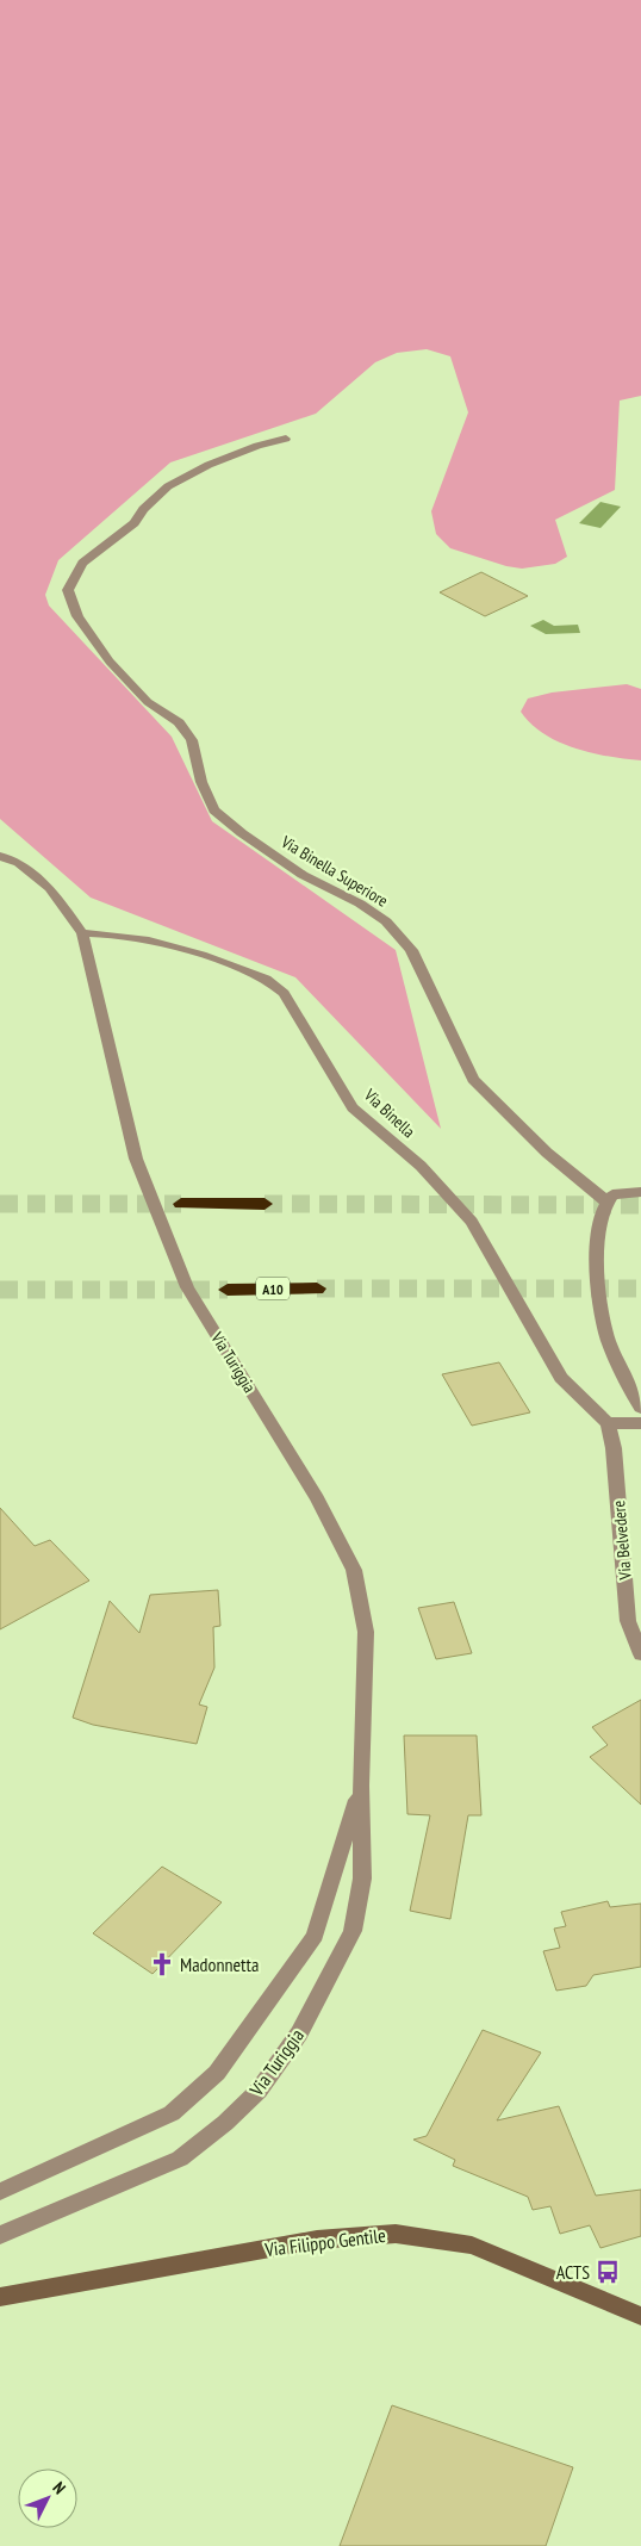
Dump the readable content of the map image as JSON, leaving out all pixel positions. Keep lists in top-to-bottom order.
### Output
{
  "streets": {
    "highway": ["A10"],
    "street": [
      "Via Binella Superiore",
      "Via Binella",
      "Via Turiggia",
      "Via Belvedere",
      "Via Filippo Gentile"
    ]
  },
  "crossings": [
    ["Via Binella", "Via Turiggia"],
    ["Via Binella", "Via Belvedere"]
  ],
  "places": {
    "church": ["Madonnetta"],
    "bus stop": ["ACTS"]
  },
  "north": "top right"
}
